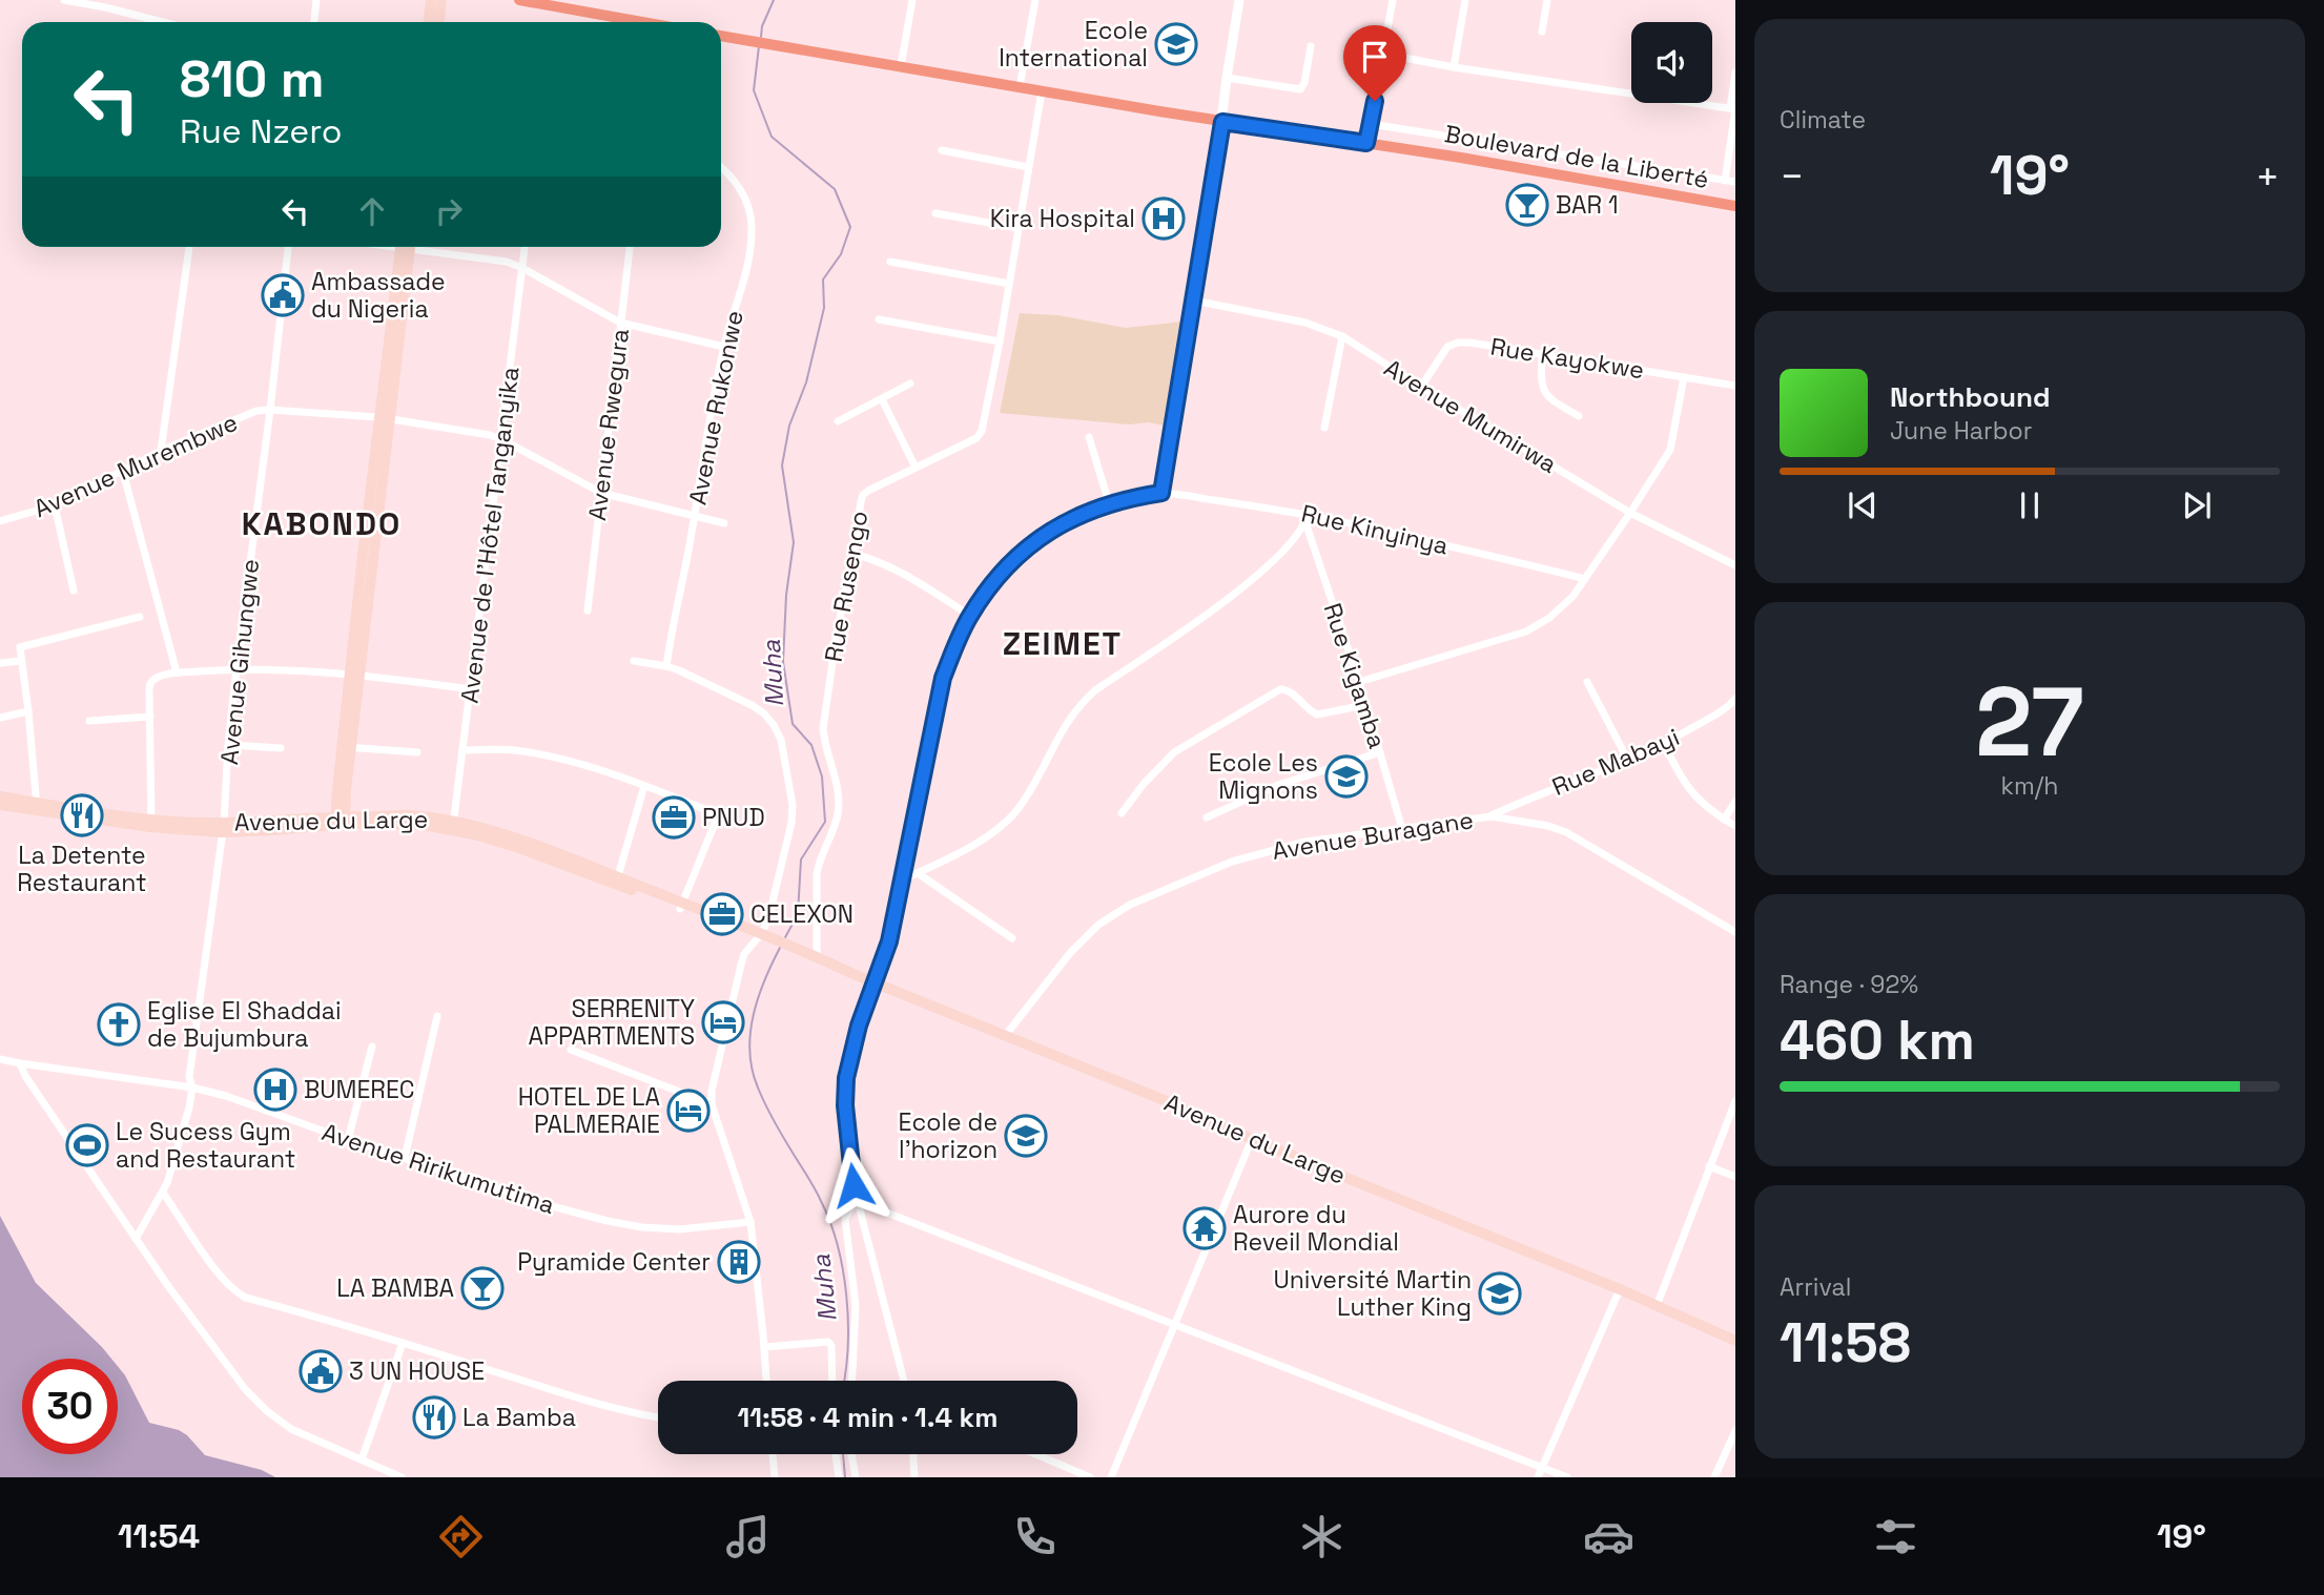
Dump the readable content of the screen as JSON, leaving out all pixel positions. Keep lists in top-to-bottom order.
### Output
{
  "streets": {
    "highway": ["Boulevard de la Liberté"],
    "main road": ["Avenue du Large"],
    "street": [
      "Rue Kayokwe",
      "Avenue Rukonwe",
      "Avenue Mumirwa",
      "Avenue Rwegura",
      "Avenue Murembwe",
      "Rue Kinyinya",
      "Avenue de l'Hôtel Tanganyika",
      "Rue Rusengo",
      "Avenue Gihungwe",
      "Rue Kigamba",
      "Rue Mabayi",
      "Avenue Buragane",
      "Avenue Ririkumutima"
    ]
  },
  "crossings": [
    ["Boulevard de la Liberté", "Rue Rusengo"],
    ["Rue Kayokwe", "Avenue Mumirwa"],
    ["Avenue Rukonwe", "Avenue Murembwe"],
    ["Avenue Rwegura", "Avenue Murembwe"],
    ["Avenue Murembwe", "Avenue de l'Hôtel Tanganyika"],
    ["Avenue Murembwe", "Avenue Gihungwe"],
    ["Rue Kinyinya", "Rue Kigamba"],
    ["Rue Kinyinya", "Avenue du Large"],
    ["Avenue de l'Hôtel Tanganyika", "Avenue du Large"],
    ["Rue Rusengo", "Avenue du Large"],
    ["Avenue Gihungwe", "Avenue du Large"],
    ["Avenue Gihungwe", "Avenue Ririkumutima"],
    ["Rue Kigamba", "Avenue Buragane"],
    ["Rue Mabayi", "Avenue Buragane"],
    ["Avenue du Large", "Avenue Buragane"]
  ],
  "districts": ["KABONDO", "ZEIMET"],
  "water": ["Muha"],
  "places": {
    "school or university": [
      "Ecole International",
      "Ecole Les Mignons",
      "Ecole de l'horizon",
      "Université Martin Luther King"
    ],
    "bar": ["BAR 1", "LA BAMBA"],
    "hospital": ["Kira Hospital", "BUMEREC"],
    "public building": ["Ambassade du Nigeria", "3 UN HOUSE"],
    "restaurant": ["La Detente Restaurant", "La Bamba"],
    "office": ["PNUD", "CELEXON"],
    "hotel": ["SERRENITY APPARTMENTS", "HOTEL DE LA PALMERAIE"],
    "church": ["Eglise El Shaddai de Bujumbura"],
    "sports": ["Le Sucess Gym and Restaurant"],
    "temple": ["Aurore du Reveil Mondial"],
    "building": ["Pyramide Center"]
  },
  "page": {
    "tile": [
      "Climate",
      ["27", "km/h"],
      ["Range · 92%", "460 km"],
      ["Arrival", "11:58"]
    ],
    "turn": ["810 m", "Rue Nzero"],
    "heat": ["−", "19°", "+"],
    "song": ["Northbound", "June Harbor"],
    "limit": "30",
    "trip": "11:58 · 4 min · 1.4 km",
    "tabs": ["11:54", "19°"]
  }
}
